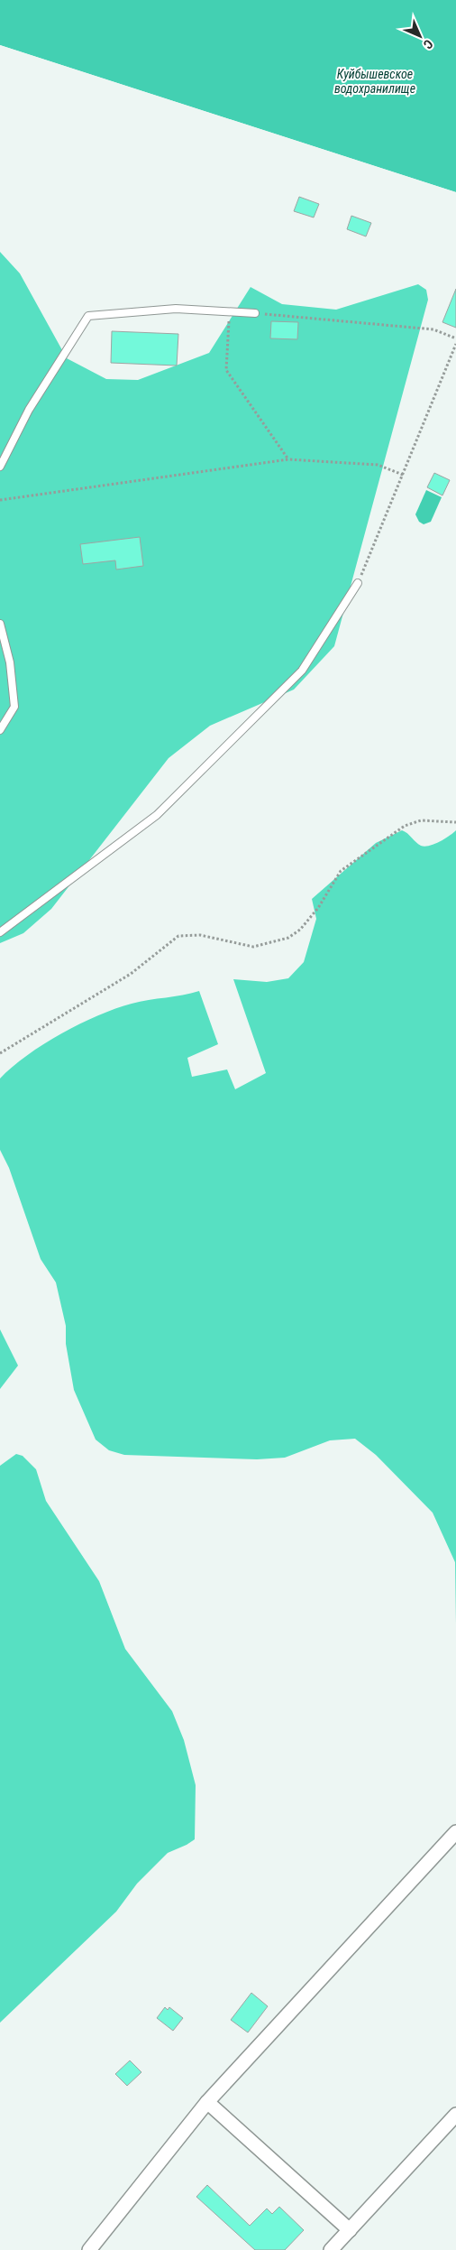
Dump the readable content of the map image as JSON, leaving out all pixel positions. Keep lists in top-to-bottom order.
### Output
{
  "water": ["Куйбышевское водохранилище"],
  "north": "bottom right"
}
